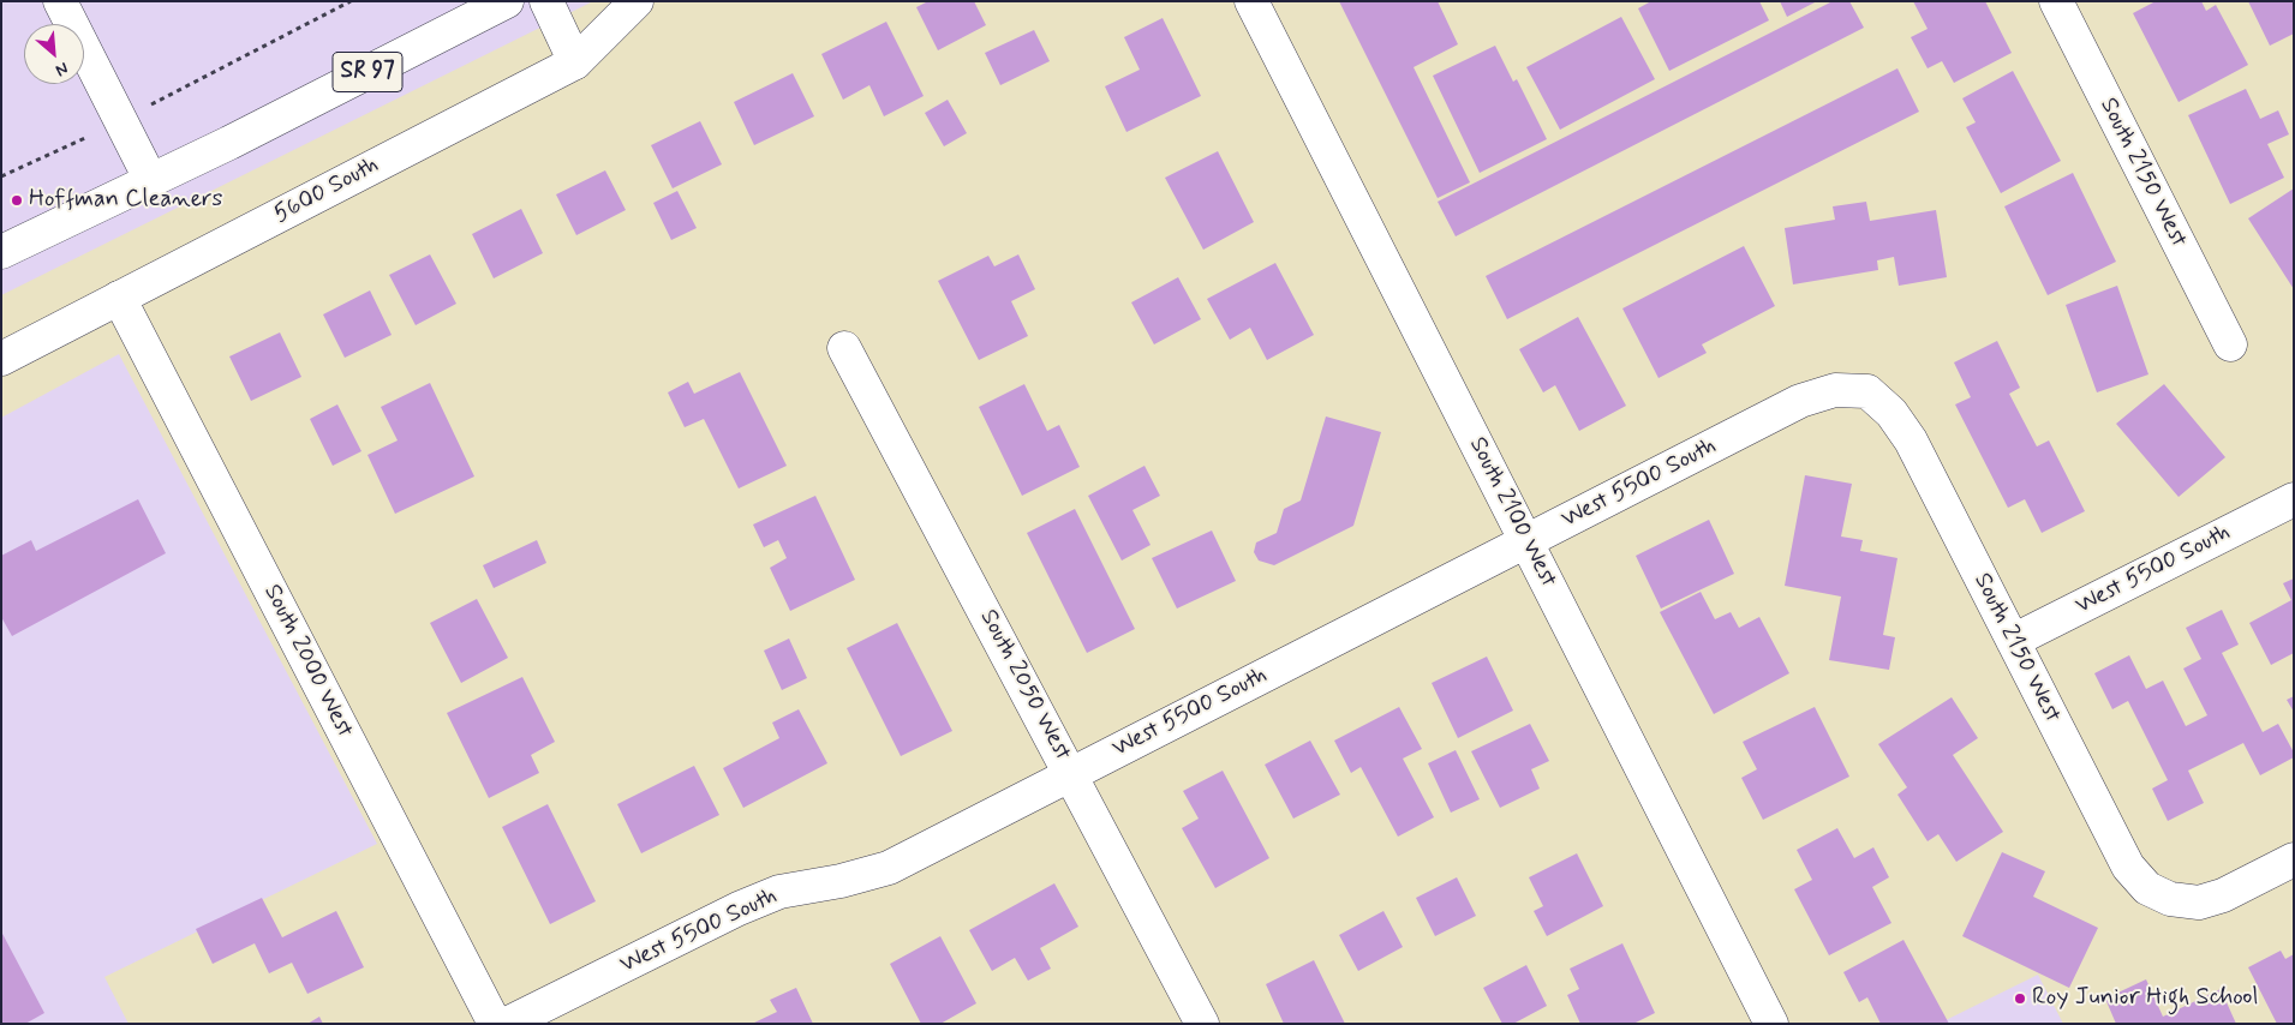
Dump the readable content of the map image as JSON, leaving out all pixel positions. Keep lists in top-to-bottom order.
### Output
{
  "streets": {
    "street": [
      "SR 97",
      "South 2150 West",
      "5600 South",
      "West 5500 South",
      "South 2100 West",
      "South 2000 West",
      "South 2050 West"
    ]
  },
  "crossings": [
    ["South 2150 West", "West 5500 South"],
    ["5600 South", "South 2000 West"],
    ["West 5500 South", "South 2100 West"],
    ["West 5500 South", "South 2050 West"]
  ],
  "places": ["Hoffman Cleaners", "Roy Junior High School"],
  "north": "bottom right"
}
